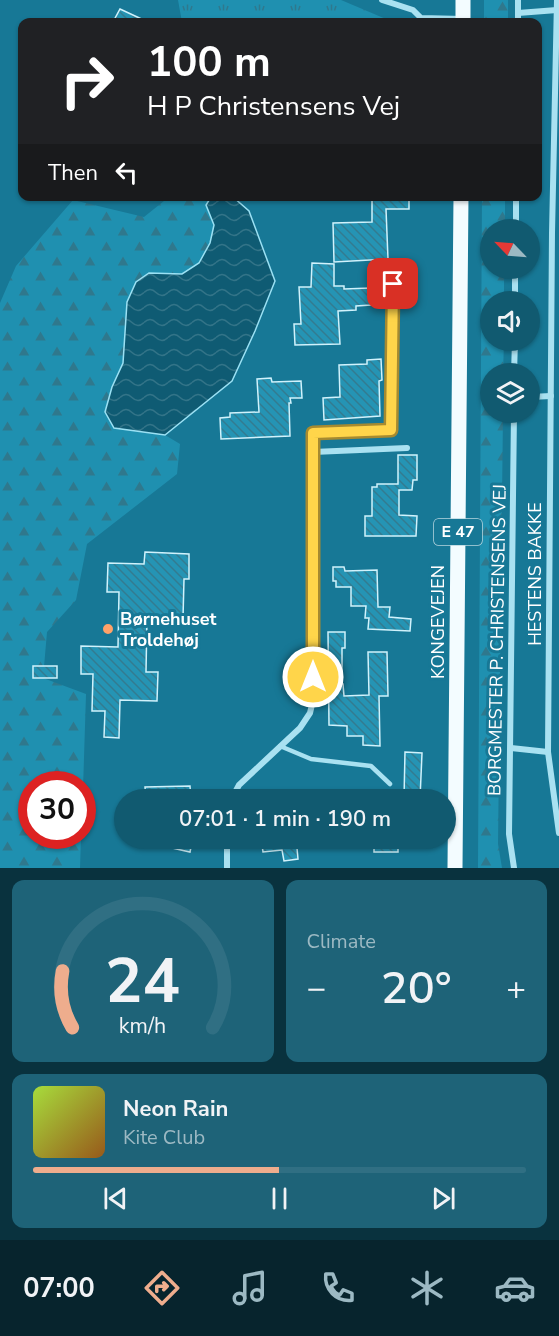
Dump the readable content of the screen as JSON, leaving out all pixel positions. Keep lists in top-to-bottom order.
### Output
{
  "streets": {
    "main road": ["E 47", "KONGEVEJEN"],
    "street": ["HESTENS BAKKE", "BORGMESTER P. CHRISTENSENS VEJ"]
  },
  "places": ["Børnehuset Troldehøj"],
  "north": "top left",
  "page": {
    "turn": ["100 m", "H P Christensens Vej"],
    "then": "Then",
    "limit": "30",
    "trip": "07:01 · 1 min · 190 m",
    "tile": "Climate",
    "heat": ["−", "20°", "+"],
    "song": ["Neon Rain", "Kite Club"],
    "tabs": "07:00",
    "gauge": ["24", "km/h"]
  }
}
